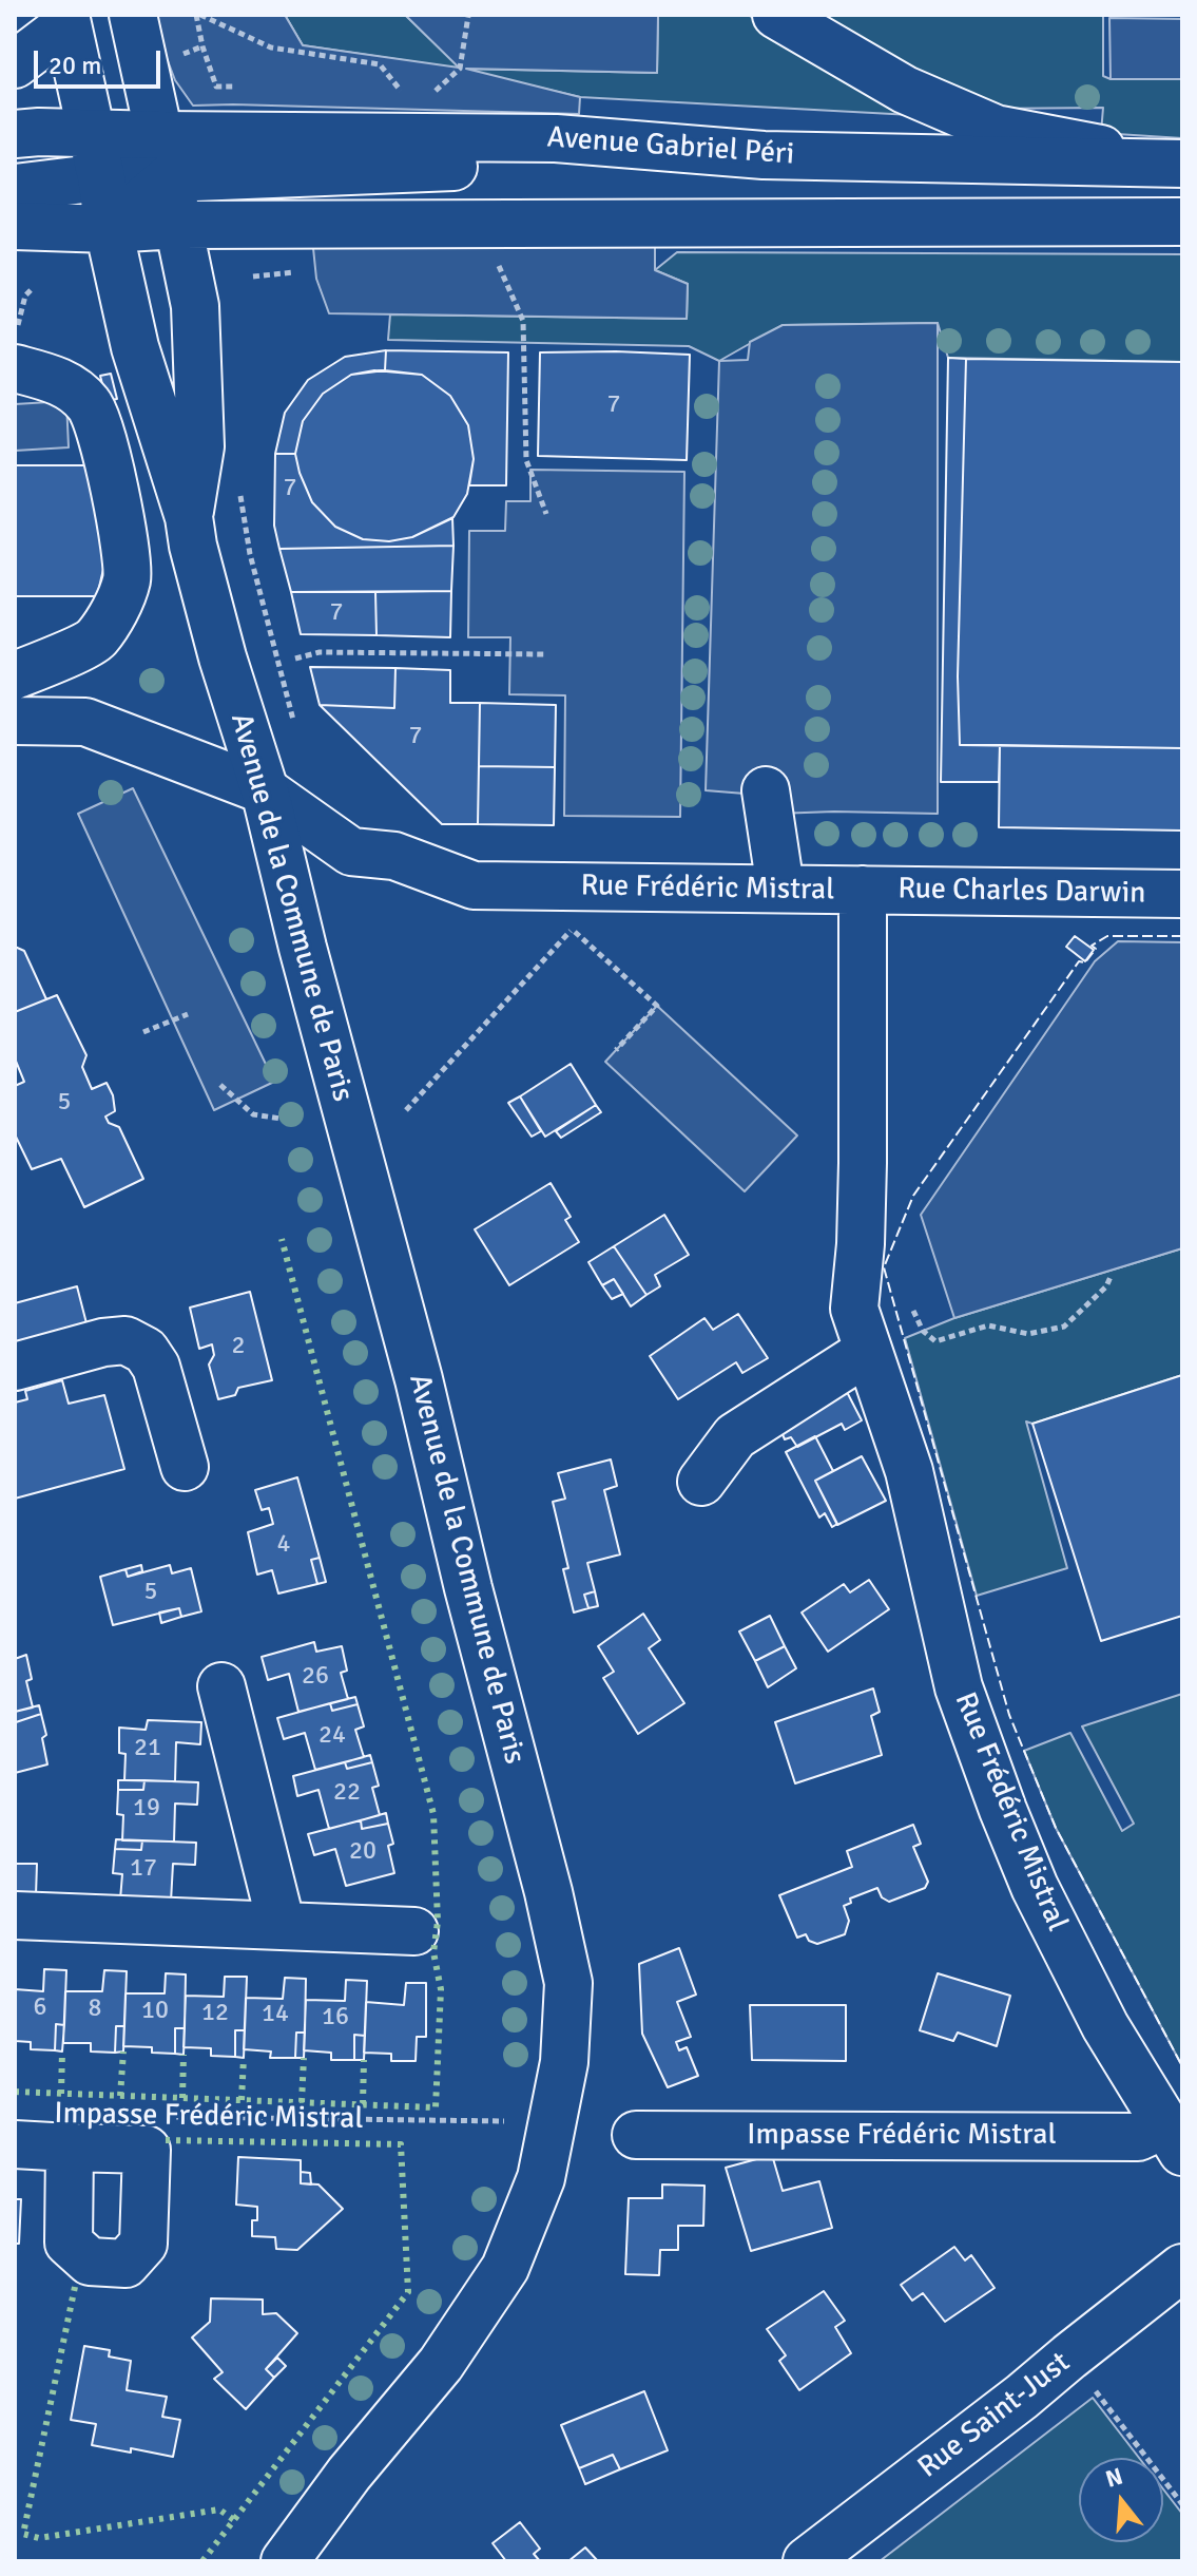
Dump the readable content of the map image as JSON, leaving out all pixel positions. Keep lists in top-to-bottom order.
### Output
{
  "streets": {
    "main road": [
      "Avenue Gabriel Péri",
      "Rue Frédéric Mistral",
      "Rue Charles Darwin",
      "Avenue de la Commune de Paris",
      "Impasse Frédéric Mistral",
      "Rue Saint-Just"
    ]
  },
  "crossings": [
    ["Rue Frédéric Mistral", "Rue Charles Darwin"],
    ["Rue Frédéric Mistral", "Avenue de la Commune de Paris"],
    ["Rue Frédéric Mistral", "Impasse Frédéric Mistral"]
  ],
  "house_numbers": [
    "7",
    "7",
    "7",
    "7",
    "5",
    "2",
    "4",
    "5",
    "26",
    "24",
    "21",
    "22",
    "19",
    "20",
    "17",
    "6",
    "8",
    "10",
    "12",
    "14",
    "16"
  ],
  "scale_bar": "20 m",
  "north": "top"
}
